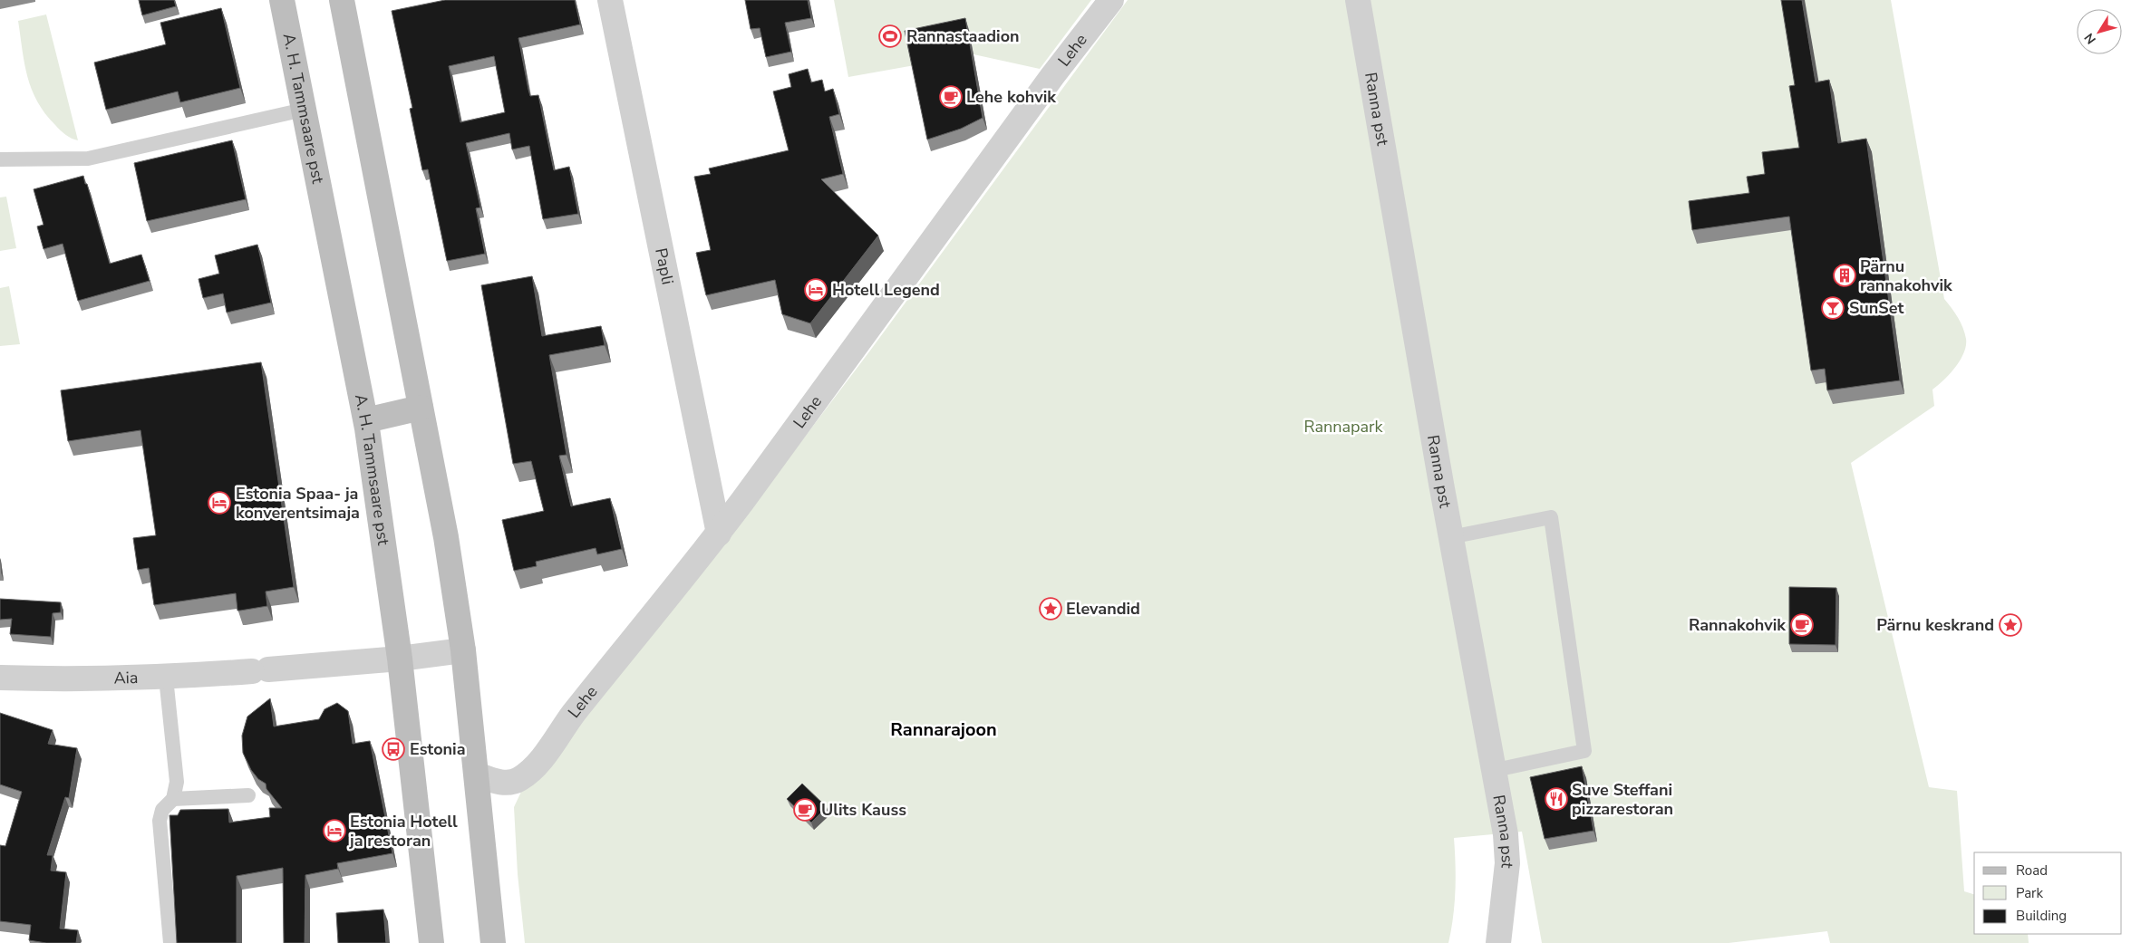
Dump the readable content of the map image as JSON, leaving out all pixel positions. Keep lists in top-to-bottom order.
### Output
{
  "streets": {
    "street": [
      "Lehe",
      "A. H. Tammsaare pst",
      "Ranna pst",
      "Papli",
      "Aia"
    ]
  },
  "crossings": [
    ["Lehe", "Papli"],
    ["A. H. Tammsaare pst", "Aia"]
  ],
  "districts": ["Rannarajoon"],
  "parks": ["Rannapark"],
  "places": {
    "sports": ["Rannastaadion"],
    "cafe": ["Lehe kohvik", "Rannakohvik", "Ulits Kauss"],
    "building": ["Pärnu rannakohvik"],
    "hotel": ["Hotell Legend", "Estonia Spaa- ja konverentsimaja", "Estonia Hotell ja restoran"],
    "bar": ["SunSet"],
    "place": ["Elevandid", "Pärnu keskrand"],
    "bus stop": ["Estonia"],
    "restaurant": ["Suve Steffani pizzarestoran"]
  },
  "legend": ["Road", "Park", "Building"],
  "north": "bottom left"
}
